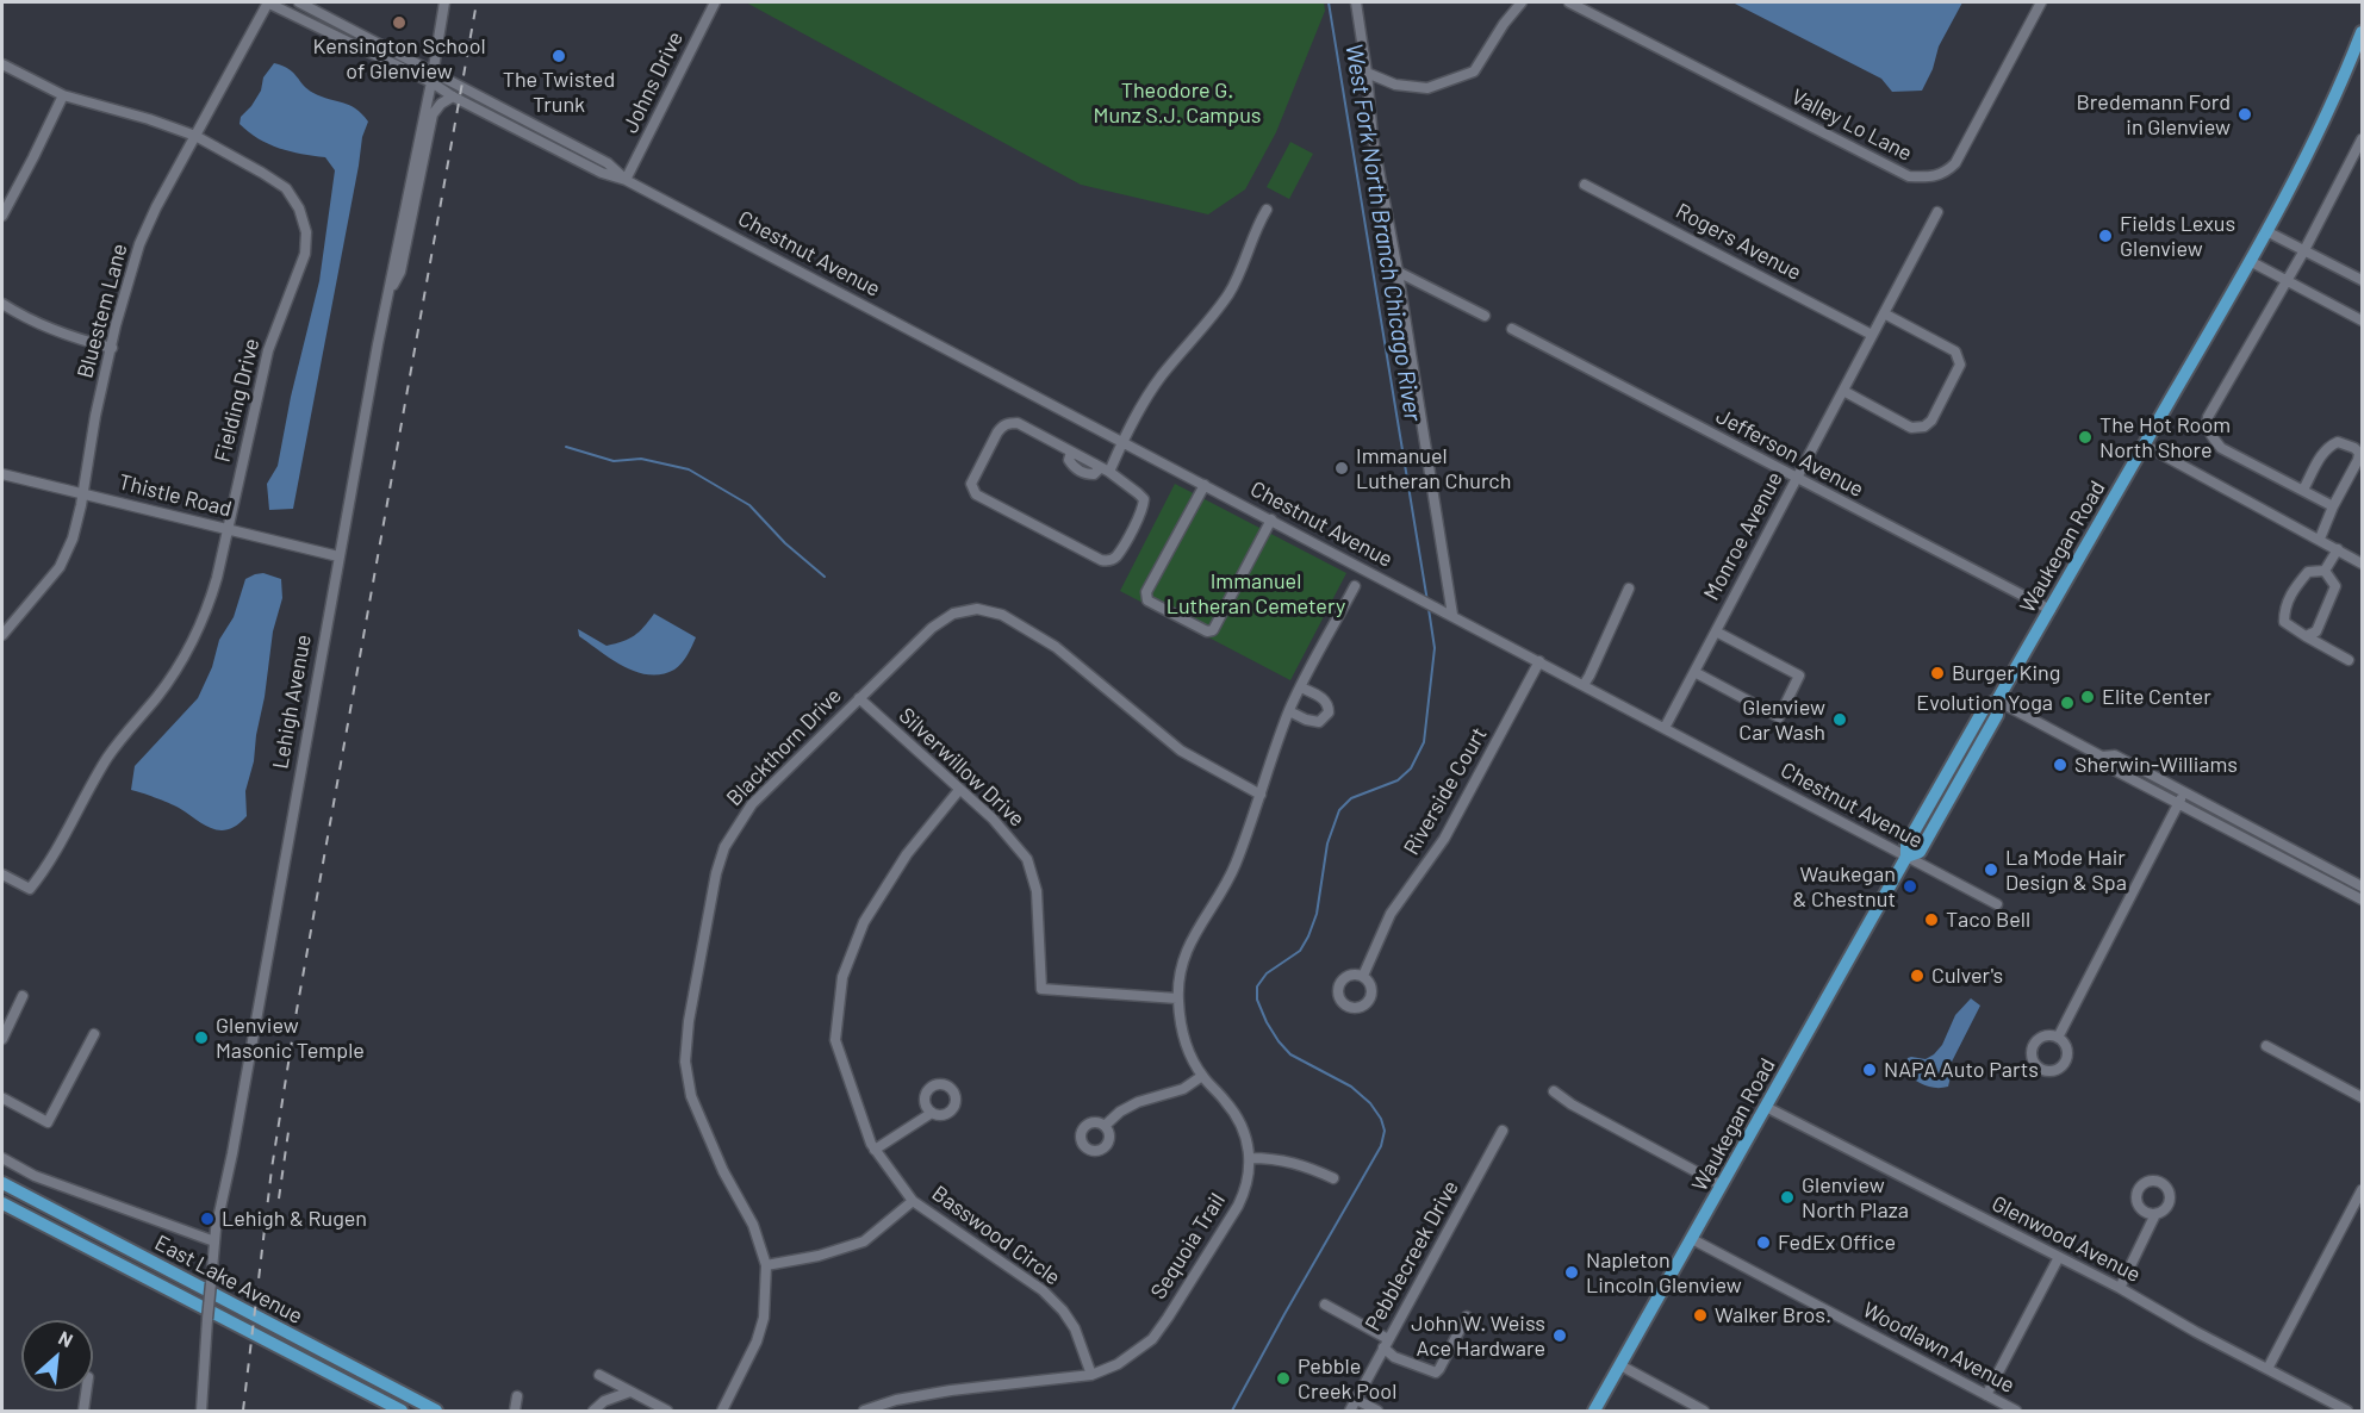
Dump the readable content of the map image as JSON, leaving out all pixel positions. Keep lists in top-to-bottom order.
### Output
{
  "streets": {
    "main road": ["Waukegan Road", "East Lake Avenue"],
    "street": [
      "Johns Drive",
      "Valley Lo Lane",
      "Rogers Avenue",
      "Chestnut Avenue",
      "Bluestem Lane",
      "Fielding Drive",
      "Jefferson Avenue",
      "Thistle Road",
      "Monroe Avenue",
      "Lehigh Avenue",
      "Blackthorn Drive",
      "Silverwillow Drive",
      "Riverside Court",
      "Basswood Circle",
      "Glenwood Avenue",
      "Sequoia Trail",
      "Pebblecreek Drive",
      "Woodlawn Avenue"
    ]
  },
  "crossings": [
    ["Johns Drive", "Chestnut Avenue"],
    ["Rogers Avenue", "Monroe Avenue"],
    ["Chestnut Avenue", "Bluestem Lane"],
    ["Chestnut Avenue", "Monroe Avenue"],
    ["Chestnut Avenue", "Waukegan Road"],
    ["Chestnut Avenue", "Lehigh Avenue"],
    ["Chestnut Avenue", "Riverside Court"],
    ["Bluestem Lane", "Fielding Drive"],
    ["Bluestem Lane", "Thistle Road"],
    ["Fielding Drive", "Thistle Road"],
    ["Jefferson Avenue", "Monroe Avenue"],
    ["Jefferson Avenue", "Waukegan Road"],
    ["Thistle Road", "Lehigh Avenue"],
    ["Waukegan Road", "Glenwood Avenue"],
    ["Waukegan Road", "Woodlawn Avenue"],
    ["Blackthorn Drive", "Silverwillow Drive"],
    ["Blackthorn Drive", "Sequoia Trail"],
    ["Silverwillow Drive", "Basswood Circle"],
    ["Silverwillow Drive", "Sequoia Trail"],
    ["Basswood Circle", "Sequoia Trail"]
  ],
  "water": ["West Fork North Branch Chicago River"],
  "parks": ["Theodore G. Munz S.J. Campus", "Immanuel Lutheran Cemetery"],
  "places": [
    "Kensington School of Glenview",
    "The Twisted Trunk",
    "Bredemann Ford in Glenview",
    "Fields Lexus Glenview",
    "The Hot Room North Shore",
    "Immanuel Lutheran Church",
    "Burger King",
    "Elite Center",
    "Evolution Yoga",
    "Glenview Car Wash",
    "Sherwin-Williams",
    "La Mode Hair Design & Spa",
    "Waukegan & Chestnut",
    "Taco Bell",
    "Culver's",
    "Glenview Masonic Temple",
    "NAPA Auto Parts",
    "Glenview North Plaza",
    "Lehigh & Rugen",
    "FedEx Office",
    "Napleton Lincoln Glenview",
    "Walker Bros.",
    "John W. Weiss Ace Hardware",
    "Pebble Creek Pool"
  ],
  "north": "top right"
}
